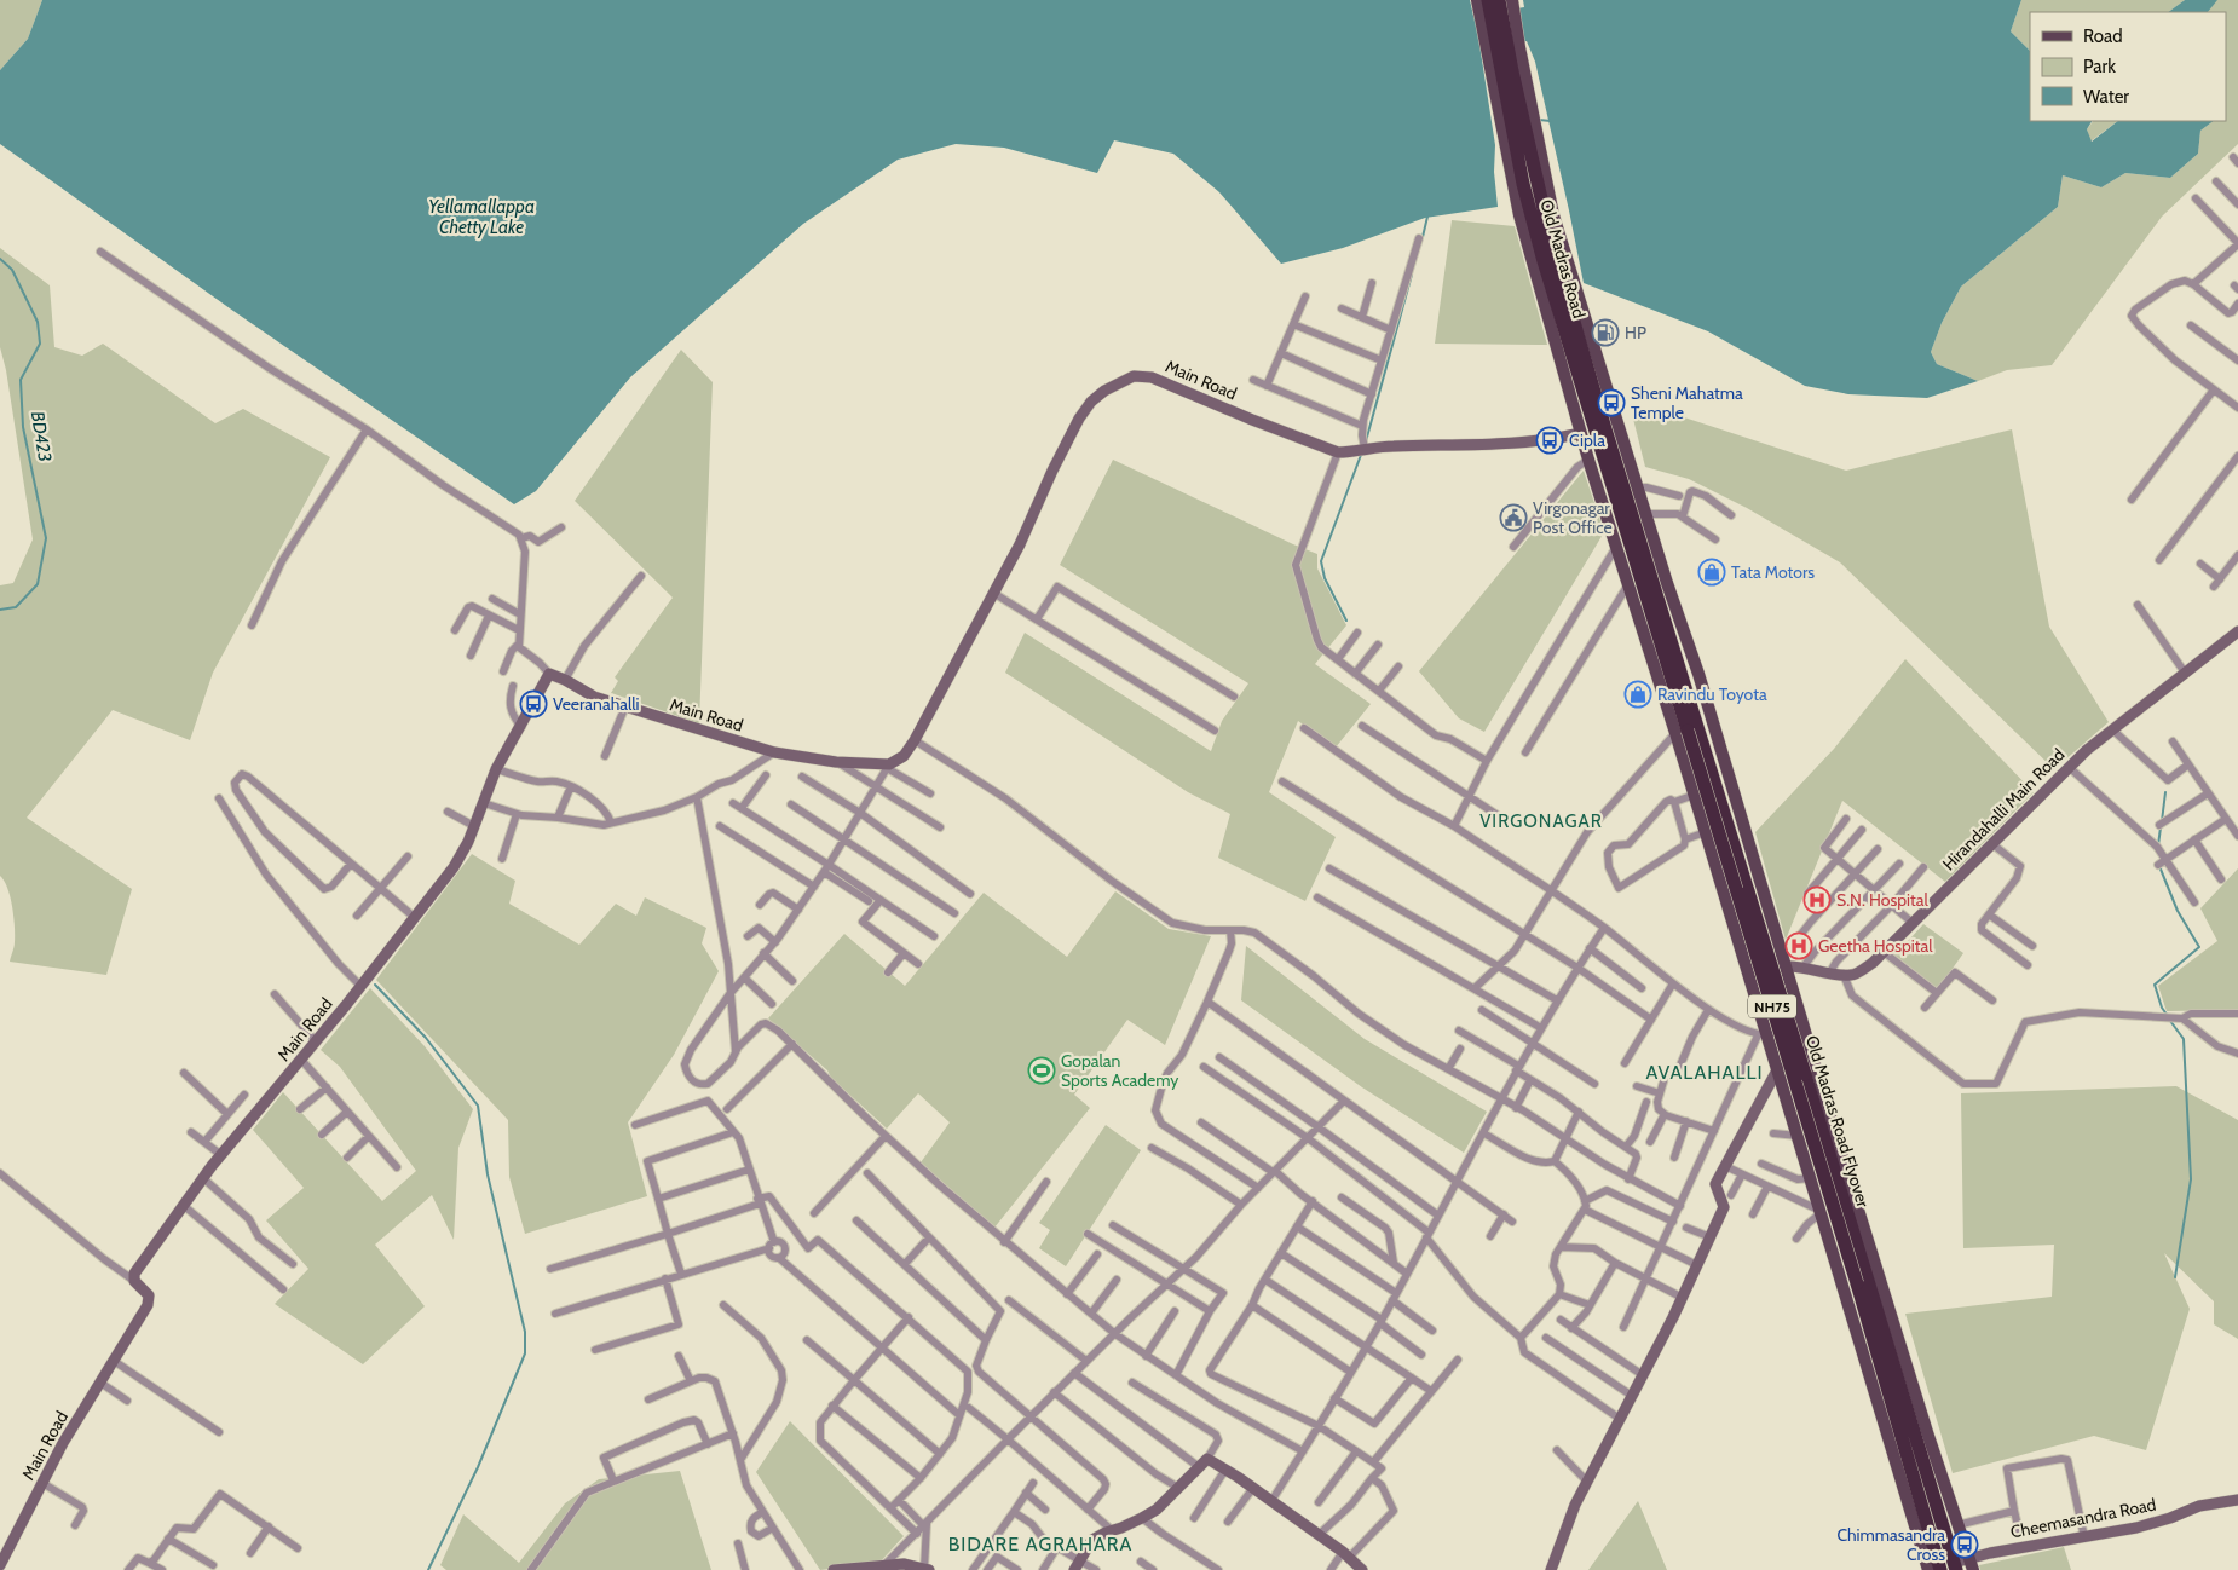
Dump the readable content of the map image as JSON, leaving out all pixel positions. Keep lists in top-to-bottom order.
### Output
{
  "streets": {
    "highway": ["Old Madras Road", "NH75", "Old Madras Road Flyover"],
    "street": ["Main Road", "Hirandahalli Main Road", "Cheemasandra Road"]
  },
  "crossings": [
    ["Old Madras Road", "Old Madras Road Flyover"],
    ["Old Madras Road Flyover", "Cheemasandra Road"]
  ],
  "districts": ["VIRGONAGAR", "AVALAHALLI", "BIDARE AGRAHARA"],
  "water": ["Yellamallappa Chetty Lake", "BD423"],
  "places": {
    "fuel station": ["HP"],
    "bus stop": [
      "Sheni Mahatma Temple",
      "Cipla",
      "Veeranahalli",
      "Chimmasandra Cross"
    ],
    "public building": ["Virgonagar Post Office"],
    "shop": ["Tata Motors", "Ravindu Toyota"],
    "hospital": ["S.N. Hospital", "Geetha Hospital"],
    "sports": ["Gopalan Sports Academy"]
  },
  "legend": ["Road", "Park", "Water"]
}
